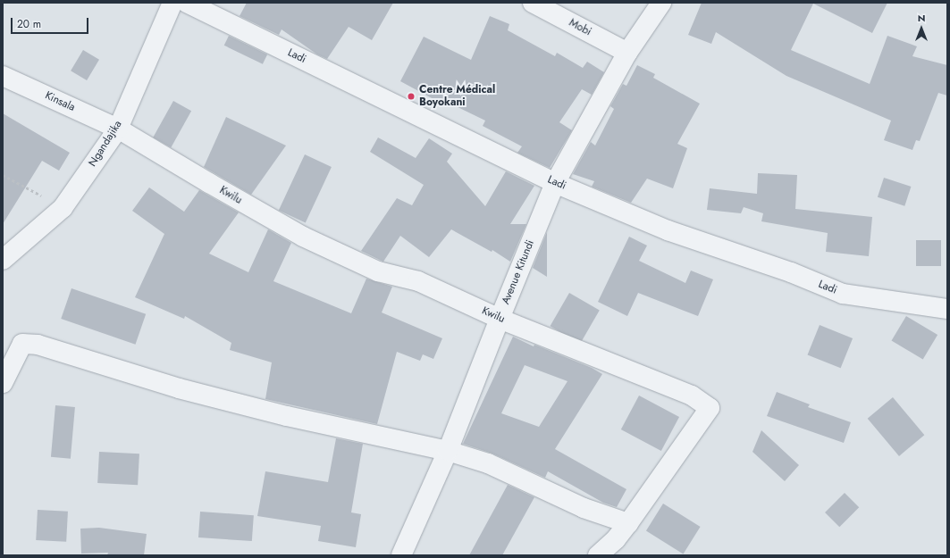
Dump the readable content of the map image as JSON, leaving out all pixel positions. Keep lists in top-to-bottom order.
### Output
{
  "streets": {
    "street": [
      "Mobi",
      "Ladi",
      "Kinsala",
      "Ngandajika",
      "Kwilu",
      "Avenue Kitundi"
    ]
  },
  "crossings": [
    ["Mobi", "Avenue Kitundi"],
    ["Ladi", "Avenue Kitundi"],
    ["Kinsala", "Ngandajika"],
    ["Kinsala", "Kwilu"],
    ["Ngandajika", "Kwilu"],
    ["Kwilu", "Avenue Kitundi"]
  ],
  "places": ["Centre Médical Boyokani"],
  "scale_bar": "20 m",
  "north": "top"
}
